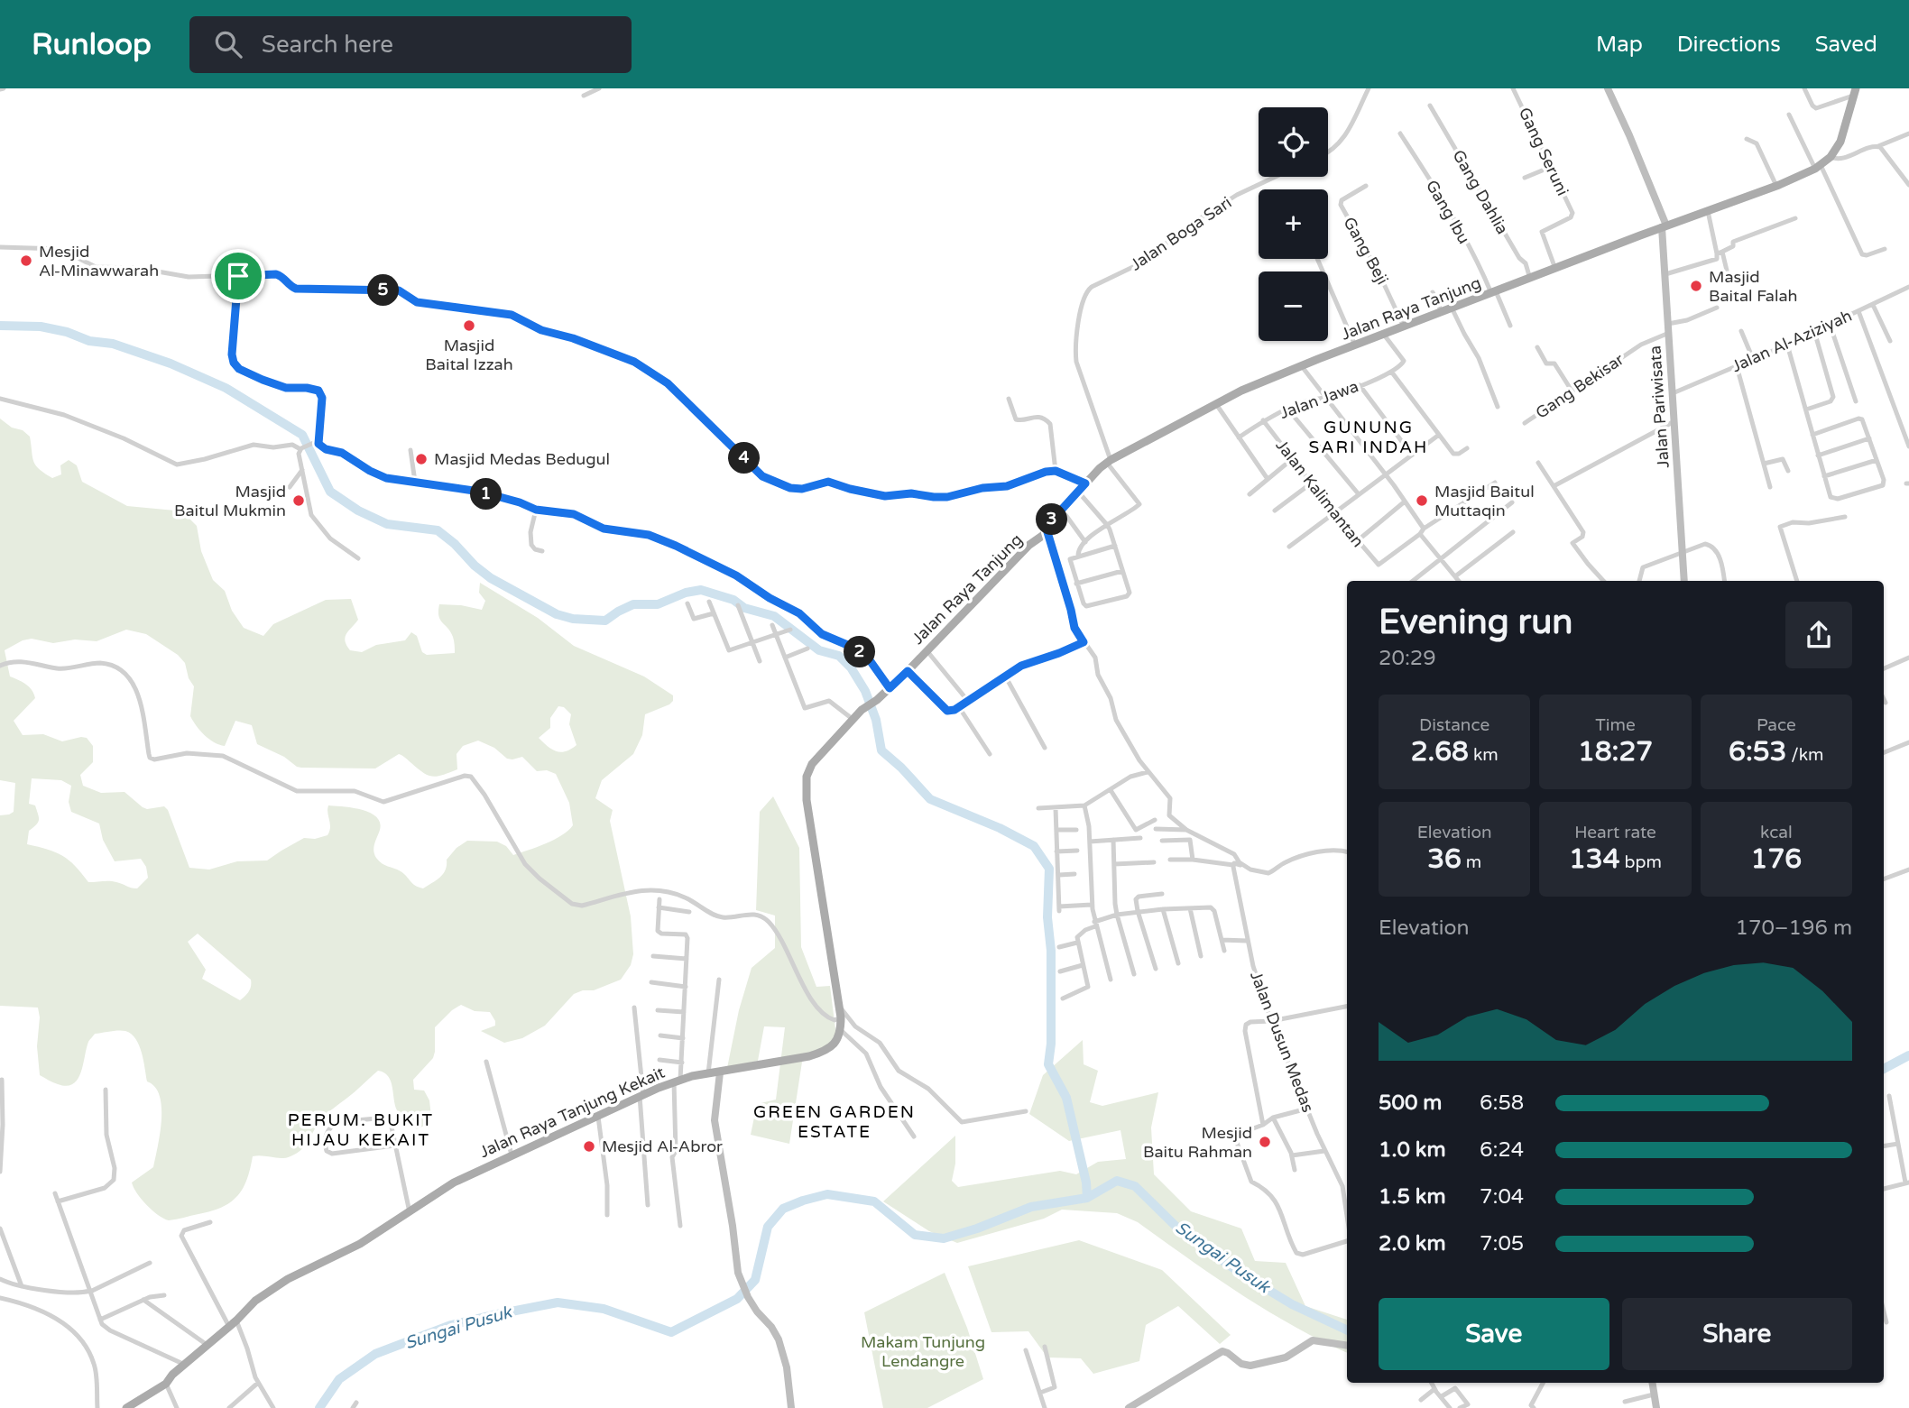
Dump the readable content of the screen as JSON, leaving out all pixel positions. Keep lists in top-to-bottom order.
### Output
{
  "streets": {
    "main road": ["Jalan Raya Tanjung", "Jalan Raya Tanjung Kekait"],
    "street": [
      "Gang Seruni",
      "Gang Dahlia",
      "Gang Ibu",
      "Jalan Boga Sari",
      "Gang Beji",
      "Jalan Al-Aziziyah",
      "Gang Bekisar",
      "Jalan Jawa",
      "Jalan Pariwisata",
      "Jalan Kalimantan",
      "Jalan Dusun Medas"
    ]
  },
  "crossings": [
    ["Gang Seruni", "Jalan Raya Tanjung"],
    ["Gang Dahlia", "Jalan Raya Tanjung"],
    ["Gang Ibu", "Jalan Raya Tanjung"],
    ["Jalan Boga Sari", "Jalan Raya Tanjung"],
    ["Gang Beji", "Jalan Raya Tanjung"],
    ["Jalan Raya Tanjung", "Jalan Jawa"],
    ["Jalan Raya Tanjung", "Jalan Pariwisata"],
    ["Jalan Al-Aziziyah", "Jalan Pariwisata"],
    ["Gang Bekisar", "Jalan Pariwisata"],
    ["Jalan Jawa", "Jalan Kalimantan"]
  ],
  "districts": ["GUNUNG SARI INDAH", "GREEN GARDEN ESTATE", "PERUM. BUKIT HIJAU KEKAIT"],
  "water": ["Sungai Pusuk"],
  "parks": ["Makam Tunjung Lendangre"],
  "places": [
    "Mesjid Al-Minawwarah",
    "Masjid Baital Falah",
    "Masjid Baital Izzah",
    "Masjid Medas Bedugul",
    "Masjid Baitul Mukmin",
    "Masjid Baitul Muttaqin",
    "Mesjid Baitu Rahman",
    "Mesjid Al-Abror"
  ],
  "page": {
    "header": "Runloop",
    "search": "Search here",
    "nav": ["Map", "Directions", "Saved"],
    "map_buttons": ["+", "−"],
    "pins": [
      "5",
      "4",
      "1",
      "3",
      "2"
    ],
    "heading": ["Evening run", "20:29"],
    "stats": [
      ["Distance", "2.68 km"],
      ["Time", "18:27"],
      ["Pace", "6:53 /km"],
      ["Elevation", "36 m"],
      ["Heart rate", "134 bpm"],
      ["kcal", "176"]
    ],
    "chart": ["Elevation", "170–196 m"],
    "list": [
      {
        "name": "500 m",
        "note": "6:58"
      },
      {
        "name": "1.0 km",
        "note": "6:24"
      },
      {
        "name": "1.5 km",
        "note": "7:04"
      },
      {
        "name": "2.0 km",
        "note": "7:05"
      }
    ],
    "buttons": ["Save", "Share"]
  }
}
